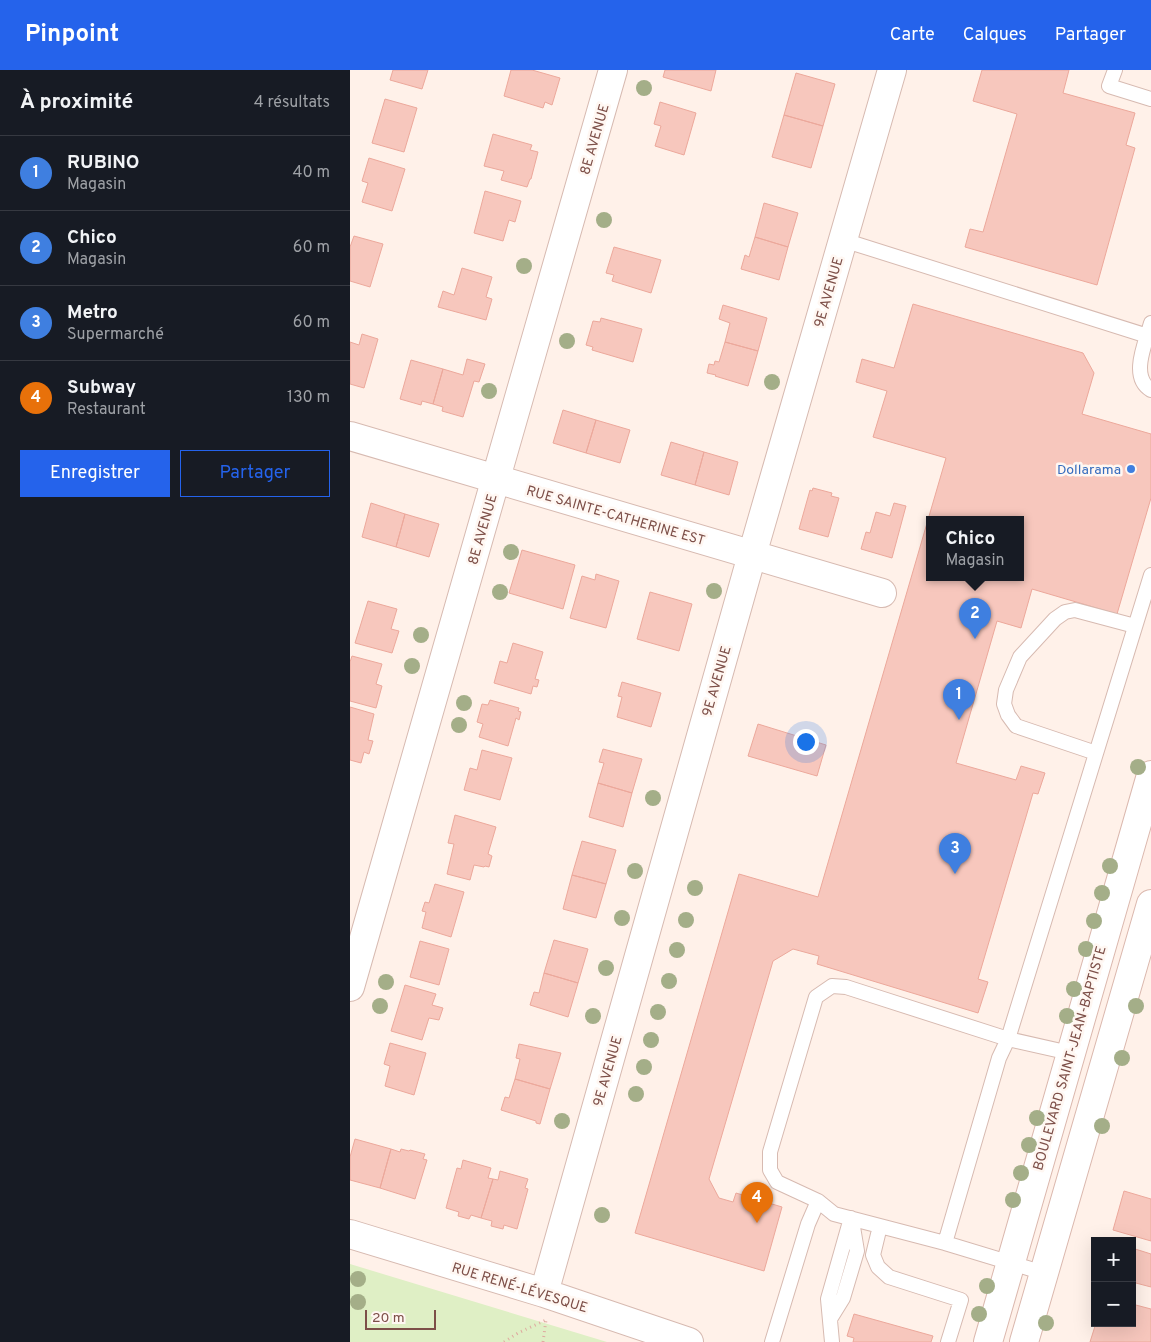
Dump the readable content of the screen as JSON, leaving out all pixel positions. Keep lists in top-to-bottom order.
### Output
{
  "streets": {
    "street": [
      "8E AVENUE",
      "9E AVENUE",
      "RUE SAINTE-CATHERINE EST",
      "BOULEVARD SAINT-JEAN-BAPTISTE",
      "RUE RENÉ-LÉVESQUE"
    ]
  },
  "crossings": [
    ["8E AVENUE", "RUE SAINTE-CATHERINE EST"],
    ["9E AVENUE", "RUE SAINTE-CATHERINE EST"],
    ["9E AVENUE", "RUE RENÉ-LÉVESQUE"]
  ],
  "places": ["Dollarama"],
  "scale_bar": "20 m",
  "page": {
    "header": "Pinpoint",
    "nav": ["Carte", "Calques", "Partager"],
    "heading": ["À proximité", "4 résultats"],
    "list": [
      {
        "mark": "1",
        "name": "RUBINO",
        "note": "Magasin",
        "value": "40 m"
      },
      {
        "mark": "2",
        "name": "Chico",
        "note": "Magasin",
        "value": "60 m"
      },
      {
        "mark": "3",
        "name": "Metro",
        "note": "Supermarché",
        "value": "60 m"
      },
      {
        "mark": "4",
        "name": "Subway",
        "note": "Restaurant",
        "value": "130 m"
      }
    ],
    "buttons": ["Enregistrer", "Partager"],
    "popup": ["Chico", "Magasin"],
    "pins": [
      "2",
      "1",
      "3",
      "4"
    ],
    "map_buttons": ["+", "−"],
    "scale": "20 m"
  }
}
